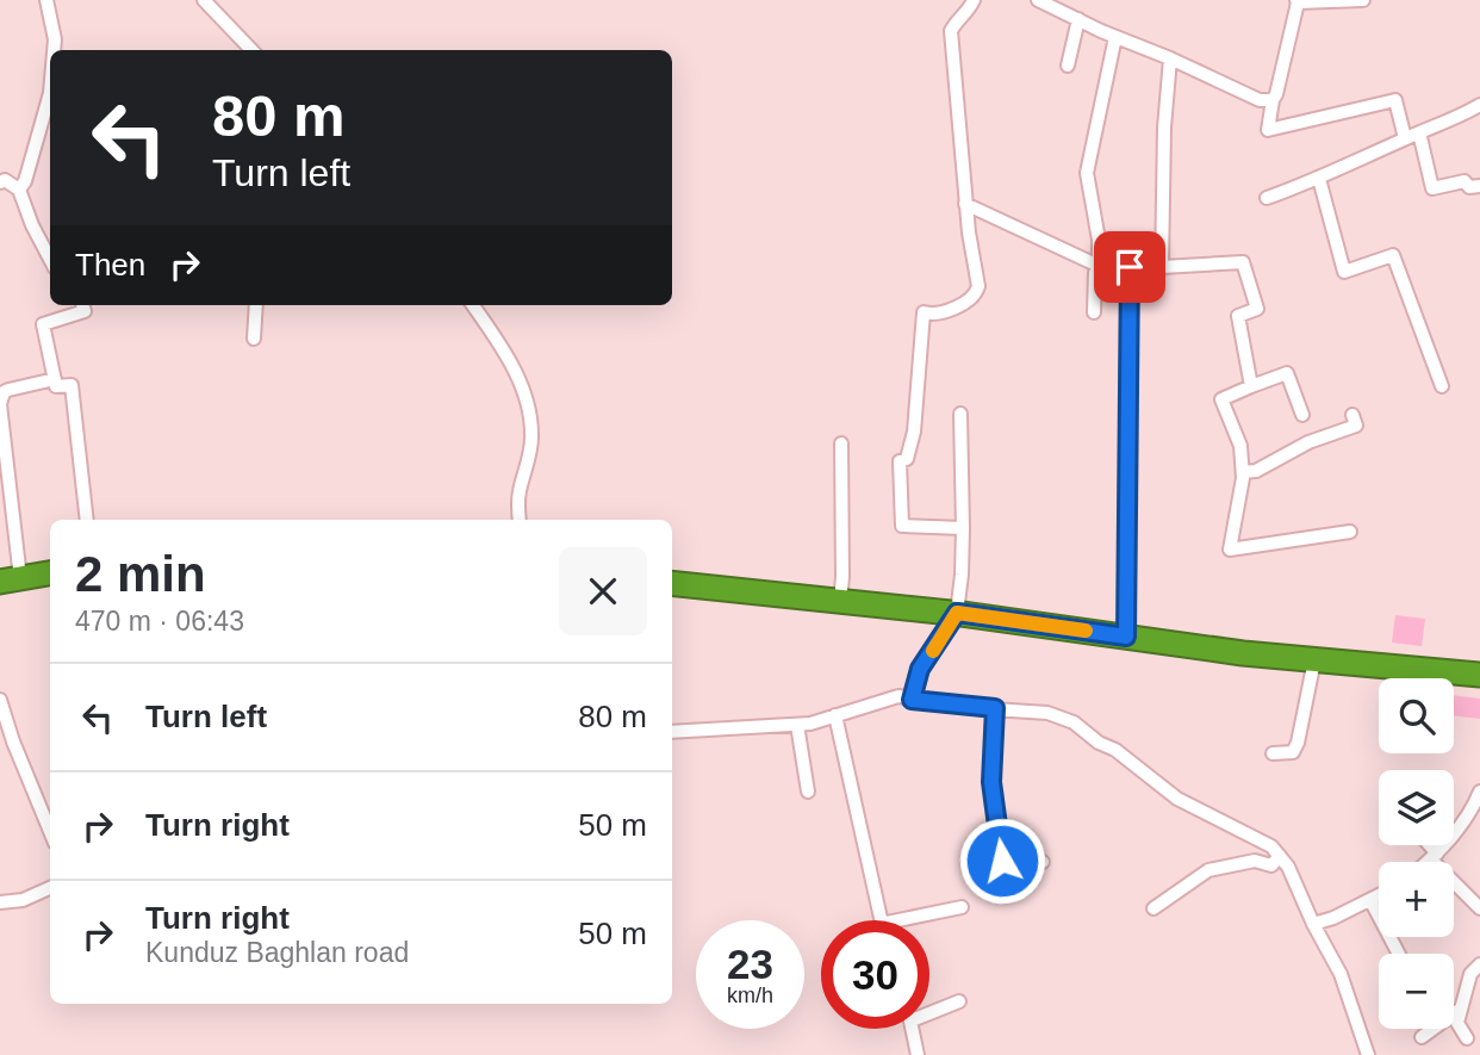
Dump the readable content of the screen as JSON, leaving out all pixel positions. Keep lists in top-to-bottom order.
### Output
{
  "page": {
    "turn": ["80 m", "Turn left"],
    "then": "Then",
    "heading": ["2 min", "470 m · 06:43"],
    "list": [
      {
        "name": "Turn left",
        "value": "80 m"
      },
      {
        "name": "Turn right",
        "value": "50 m"
      },
      {
        "name": "Turn right",
        "note": "Kunduz Baghlan road",
        "value": "50 m"
      }
    ],
    "map_buttons": ["+", "−"],
    "speed": "23 km/h",
    "limit": "30"
  }
}
